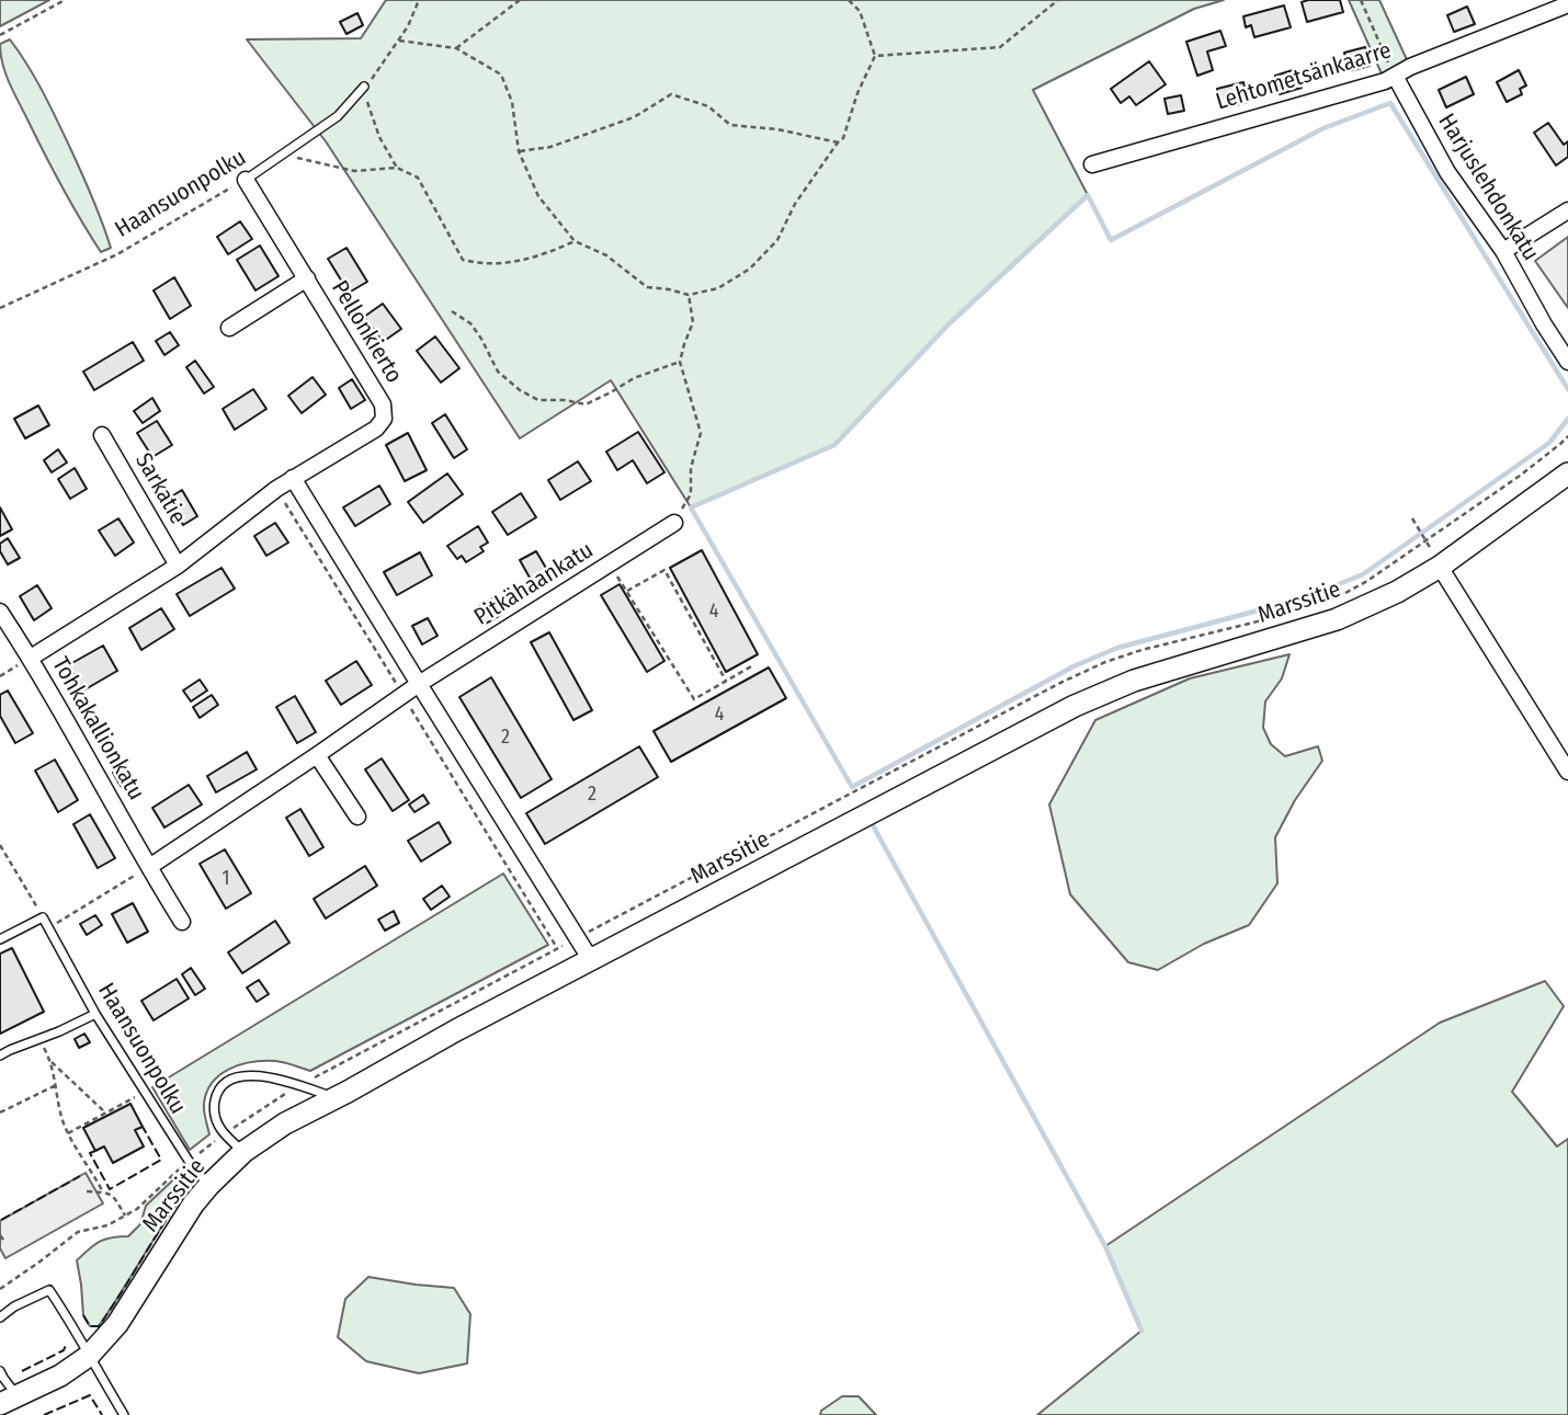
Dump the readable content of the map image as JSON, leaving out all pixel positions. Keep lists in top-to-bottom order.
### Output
{
  "streets": {
    "main road": ["Marssitie"],
    "street": [
      "Lehtometsänkaarre",
      "Harjuslehdonkatu",
      "Pellonkierto",
      "Sarkatie",
      "Pitkähaankatu",
      "Tohkakallionkatu"
    ],
    "lane": ["Haansuonpolku"]
  },
  "crossings": [
    ["Lehtometsänkaarre", "Harjuslehdonkatu"],
    ["Haansuonpolku", "Pellonkierto"],
    ["Haansuonpolku", "Marssitie"],
    ["Pellonkierto", "Tohkakallionkatu"],
    ["Sarkatie", "Tohkakallionkatu"]
  ],
  "house_numbers": [
    "4",
    "4",
    "2",
    "2",
    "1"
  ]
}
